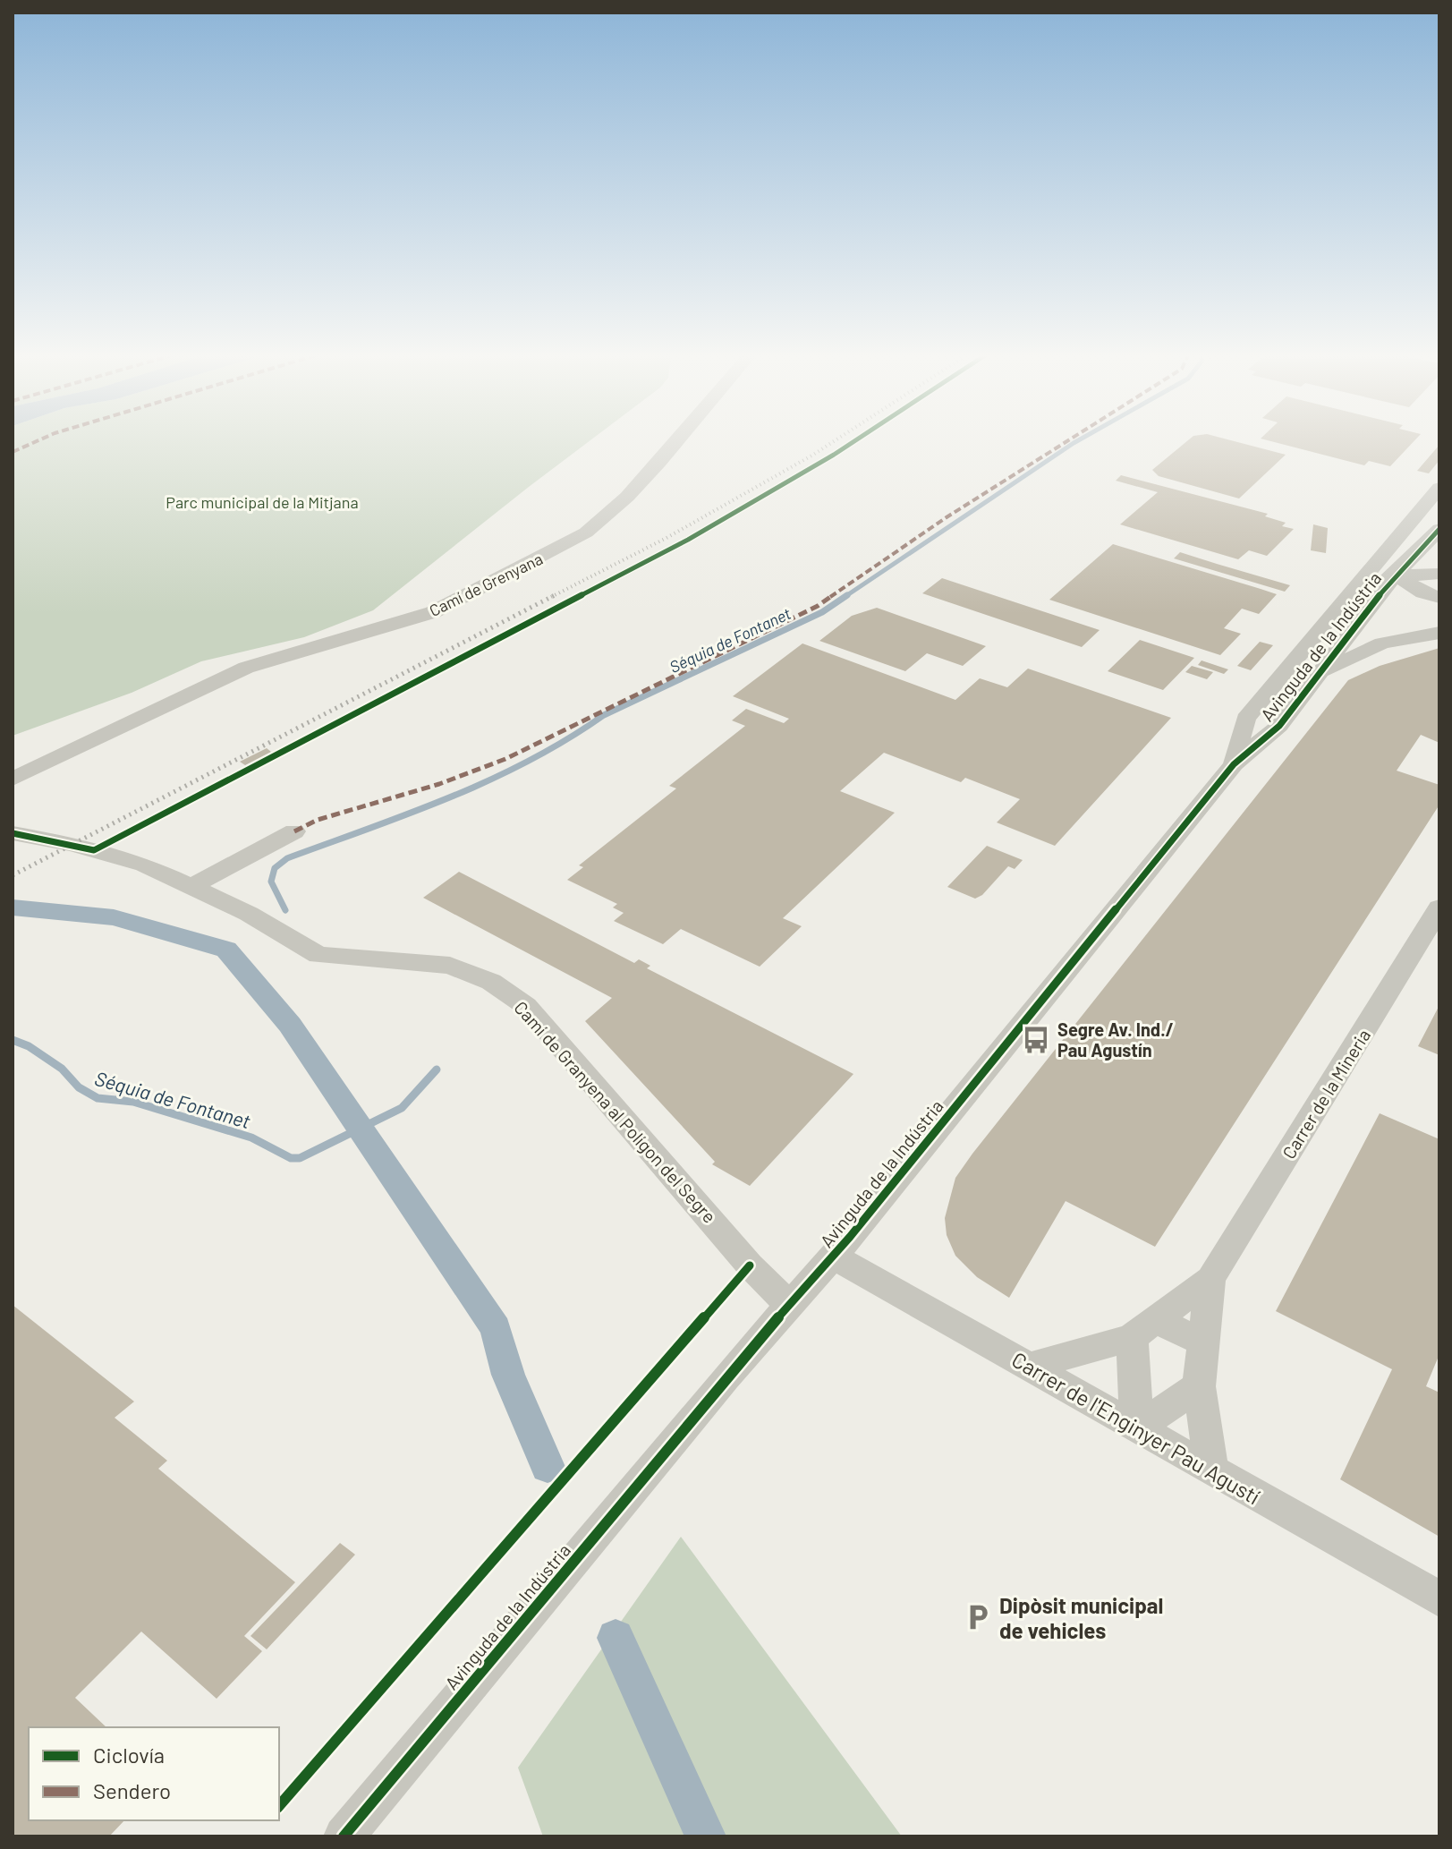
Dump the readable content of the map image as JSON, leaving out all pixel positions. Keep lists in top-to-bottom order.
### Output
{
  "streets": {
    "street": [
      "Camí de Grenyana",
      "Avinguda de la Indústria",
      "Carrer de la Mineria",
      "Camí de Granyena al Polígon del Segre",
      "Carrer de l'Enginyer Pau Agustí"
    ]
  },
  "crossings": [
    ["Avinguda de la Indústria", "Camí de Granyena al Polígon del Segre"],
    ["Avinguda de la Indústria", "Carrer de l'Enginyer Pau Agustí"],
    ["Carrer de la Mineria", "Carrer de l'Enginyer Pau Agustí"]
  ],
  "water": ["Séquia de Fontanet"],
  "parks": ["Parc municipal de la Mitjana"],
  "places": {
    "bus stop": ["Segre Av. Ind./ Pau Agustín"],
    "parking": ["Dipòsit municipal de vehicles"]
  },
  "legend": ["Ciclovía", "Sendero"]
}
